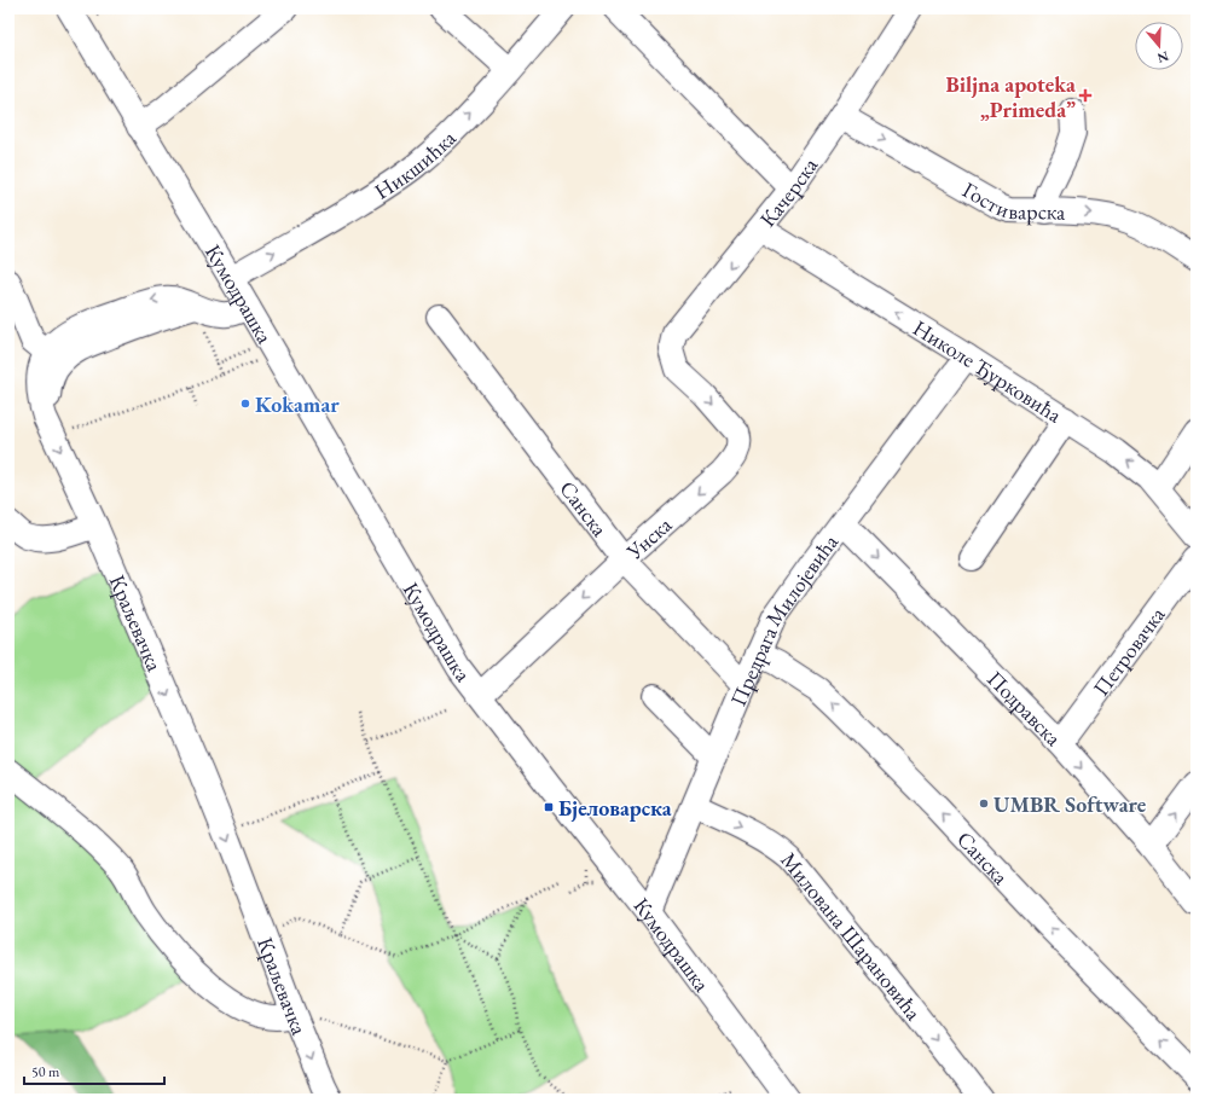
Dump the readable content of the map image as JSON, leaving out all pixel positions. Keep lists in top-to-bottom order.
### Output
{
  "streets": {
    "street": [
      "Никшићка",
      "Качерска",
      "Гостиварска",
      "Кумодрашка",
      "Николе Ђурковића",
      "Санска",
      "Унска",
      "Предрага Милојевића",
      "Краљевачка",
      "Петровачка",
      "Подравска",
      "Милована Шарановића"
    ]
  },
  "crossings": [
    ["Никшићка", "Кумодрашка"],
    ["Качерска", "Гостиварска"],
    ["Качерска", "Николе Ђурковића"],
    ["Качерска", "Унска"],
    ["Кумодрашка", "Унска"],
    ["Кумодрашка", "Предрага Милојевића"],
    ["Кумодрашка", "Краљевачка"],
    ["Николе Ђурковића", "Предрага Милојевића"],
    ["Санска", "Унска"],
    ["Санска", "Предрага Милојевића"],
    ["Предрага Милојевића", "Подравска"],
    ["Предрага Милојевића", "Милована Шарановића"],
    ["Петровачка", "Подравска"]
  ],
  "one_way": [
    "Качерска",
    "Гостиварска",
    "Николе Ђурковића",
    "Санска",
    "Унска",
    "Краљевачка",
    "Подравска",
    "Милована Шарановића"
  ],
  "places": {
    "health": ["Biljna apoteka „Primeda”"],
    "other": ["Kokamar", "UMBR Software"],
    "transit": ["Бјеловарска"]
  },
  "scale_bar": "50 m",
  "north": "bottom"
}
